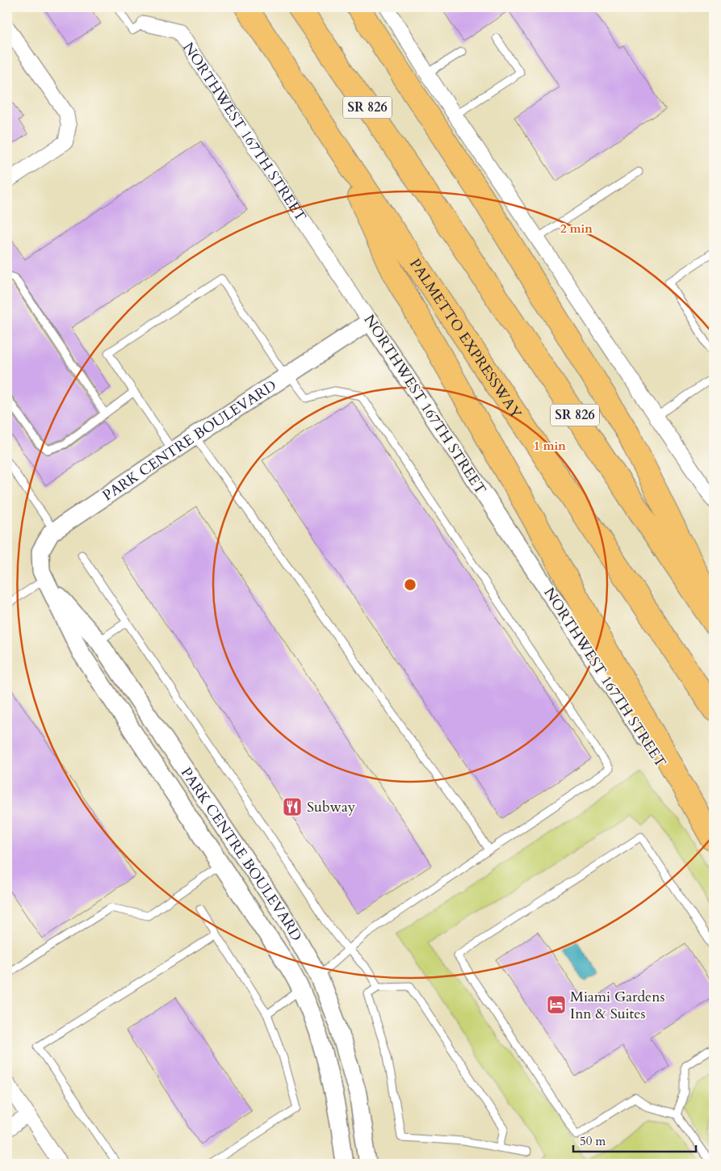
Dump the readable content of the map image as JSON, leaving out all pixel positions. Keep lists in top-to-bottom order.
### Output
{
  "streets": {
    "highway": ["SR 826", "PALMETTO EXPRESSWAY"],
    "street": ["NORTHWEST 167TH STREET", "PARK CENTRE BOULEVARD"]
  },
  "crossings": [
    ["NORTHWEST 167TH STREET", "PARK CENTRE BOULEVARD"]
  ],
  "places": {
    "restaurant": ["Subway"],
    "hotel": ["Miami Gardens Inn & Suites"]
  },
  "scale_bar": "50 m",
  "rings": ["2 min", "1 min"]
}
